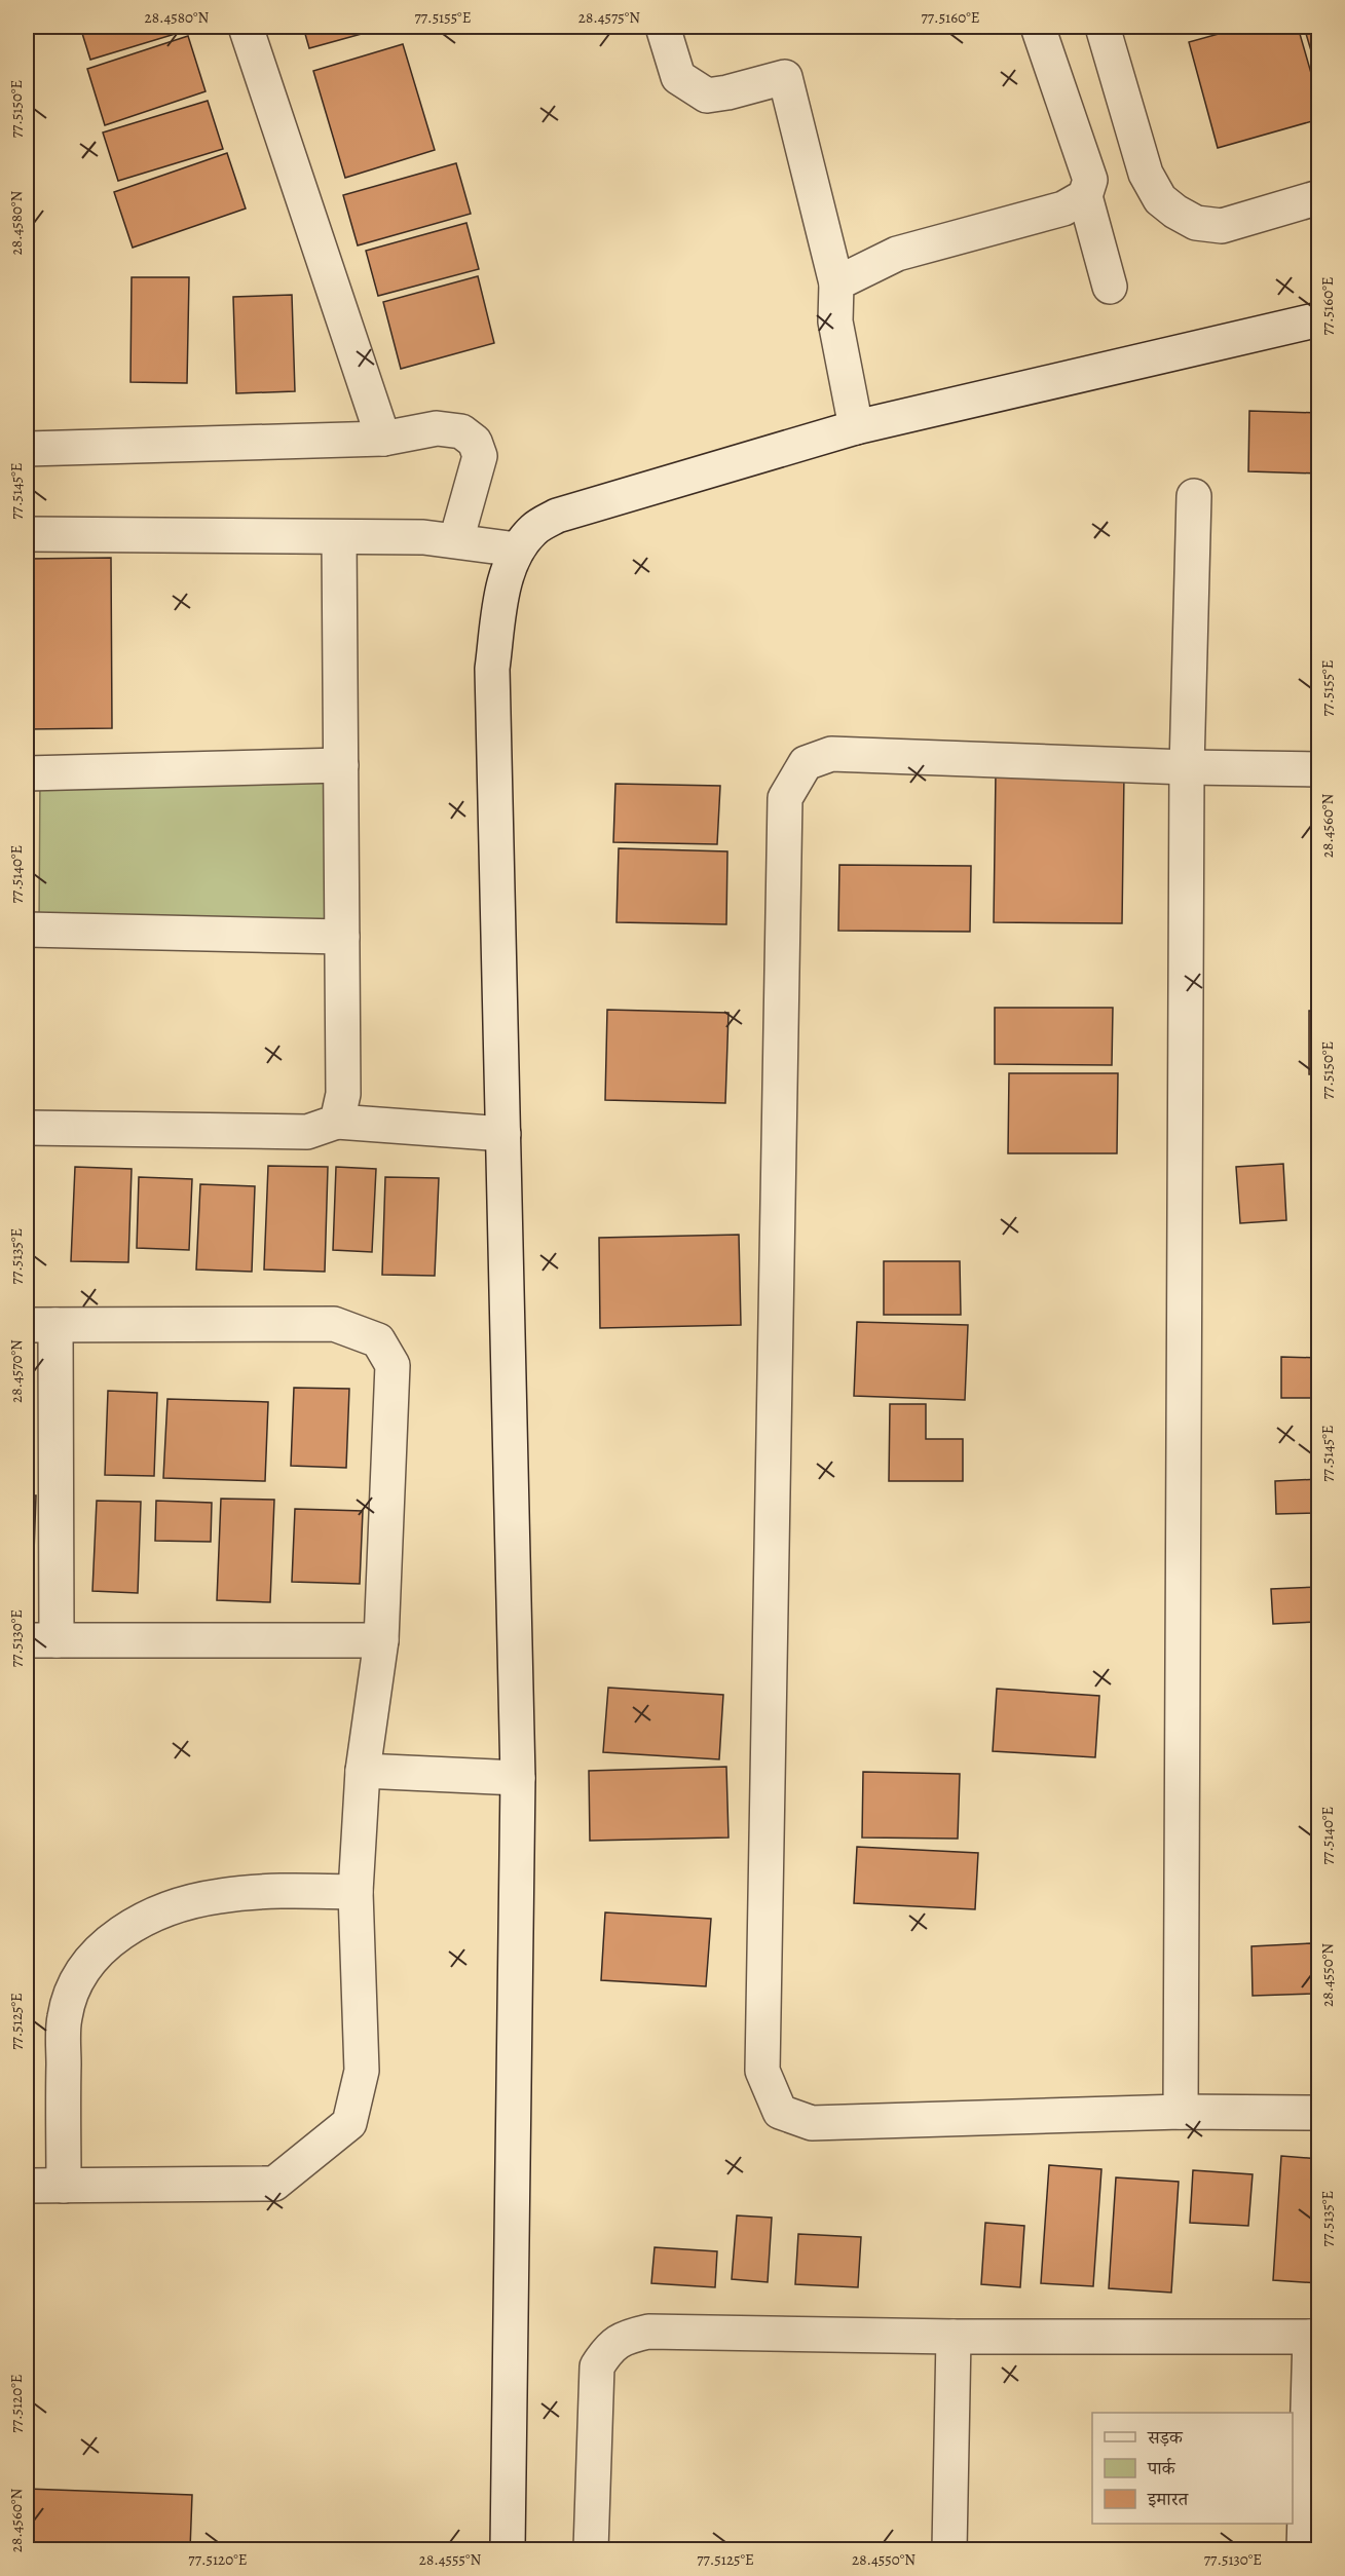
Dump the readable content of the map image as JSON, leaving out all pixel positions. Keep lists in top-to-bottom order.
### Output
{
  "legend": ["सड़क", "पार्क", "इमारत"],
  "coordinates": [
    "28.4580°N",
    "77.5155°E",
    "28.4575°N",
    "77.5160°E",
    "77.5150°E",
    "77.5145°E",
    "28.4560°N",
    "77.5140°E",
    "77.5135°E",
    "28.4570°N",
    "77.5130°E",
    "28.4550°N",
    "77.5125°E",
    "77.5120°E",
    "28.4555°N"
  ]
}
